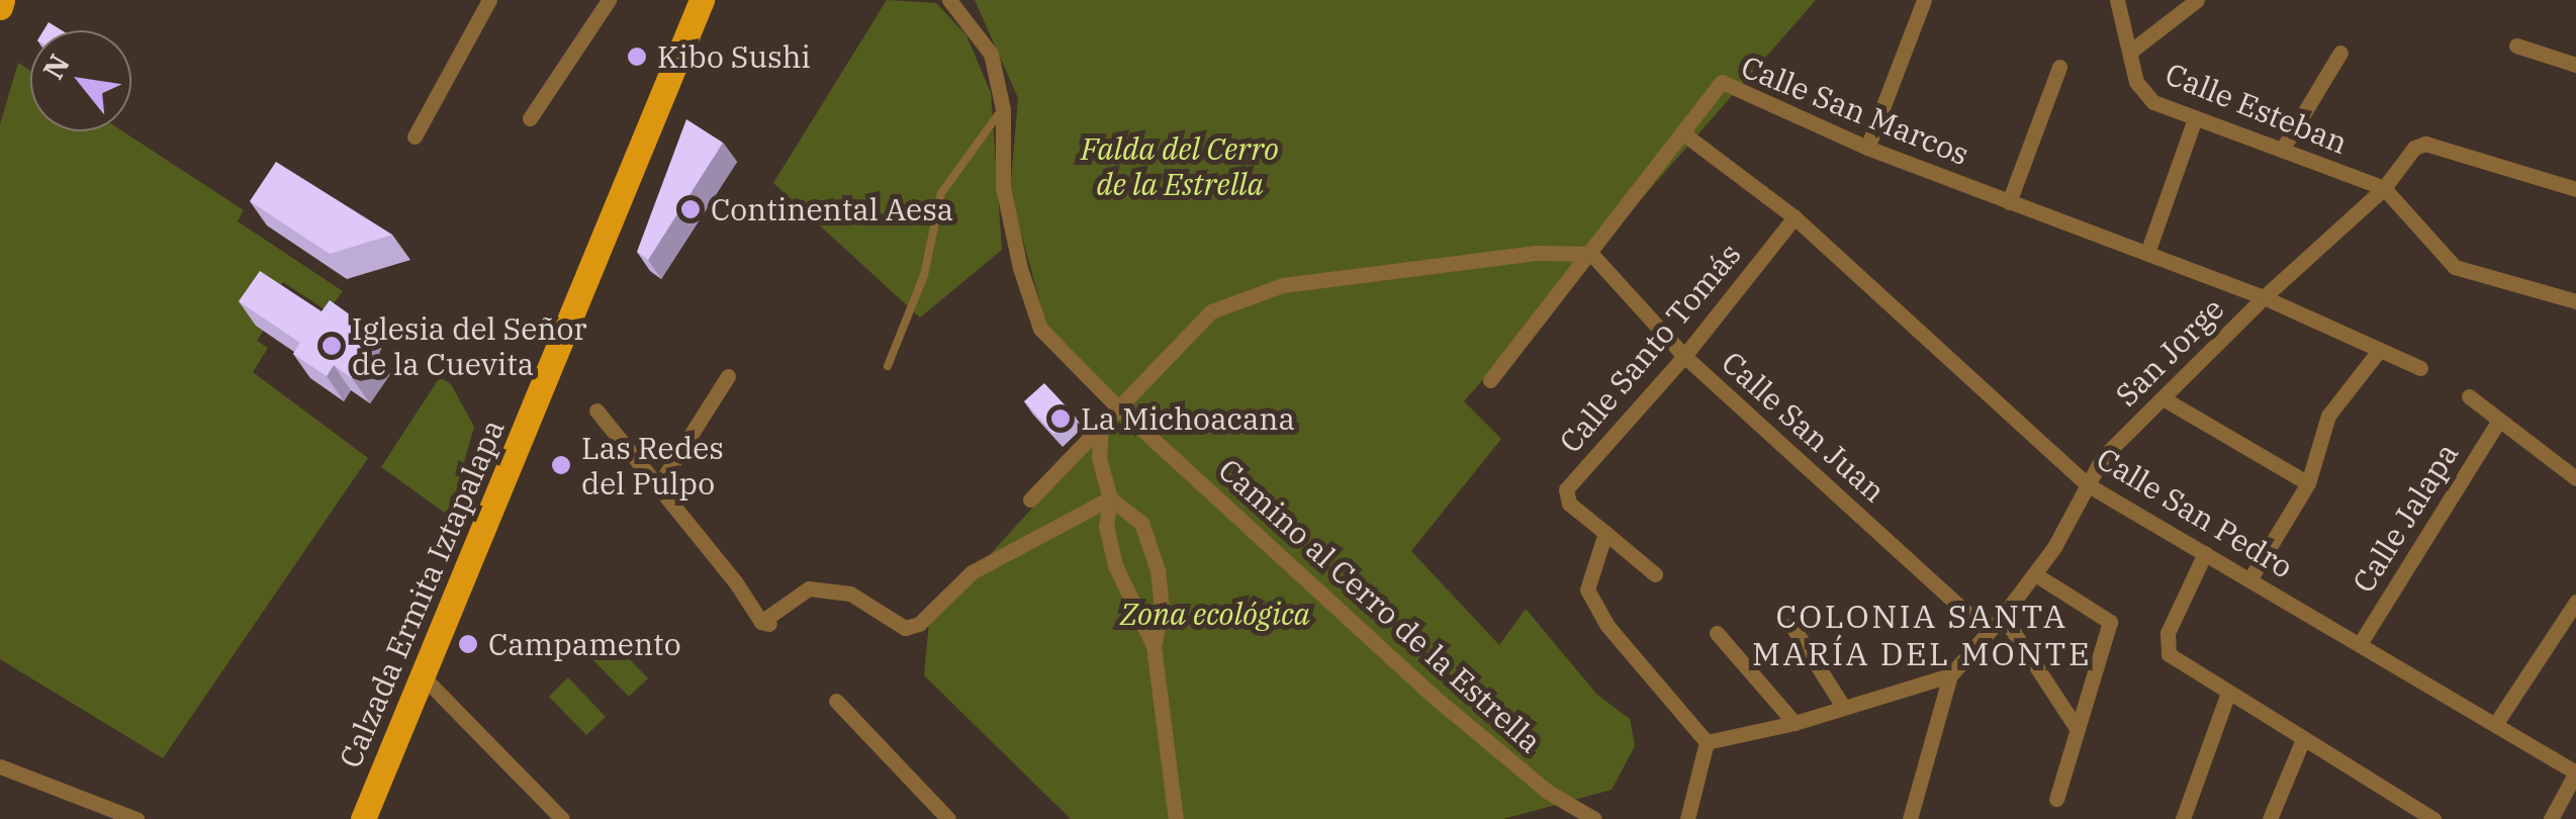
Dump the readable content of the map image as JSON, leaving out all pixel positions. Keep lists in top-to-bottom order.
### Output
{
  "streets": {
    "main road": ["Calzada Ermita Iztapalapa"],
    "street": [
      "Calle Esteban",
      "Calle San Marcos",
      "Calle Santo Tomás",
      "San Jorge",
      "Calle San Juan",
      "Calle San Pedro",
      "Calle Jalapa",
      "Camino al Cerro de la Estrella"
    ]
  },
  "crossings": [
    ["Calle Esteban", "San Jorge"],
    ["Calle San Marcos", "San Jorge"],
    ["Calle San Marcos", "Calle San Juan"],
    ["Calle San Marcos", "Calle San Pedro"],
    ["Calle Santo Tomás", "Calle San Juan"],
    ["Calle Santo Tomás", "Calle San Pedro"],
    ["San Jorge", "Calle San Juan"],
    ["San Jorge", "Calle San Pedro"],
    ["Calle San Pedro", "Calle Jalapa"]
  ],
  "districts": ["COLONIA SANTA MARÍA DEL MONTE"],
  "parks": ["Falda del Cerro de la Estrella", "Zona ecológica"],
  "places": [
    "Kibo Sushi",
    "Continental Aesa",
    "Iglesia del Señor de la Cuevita",
    "La Michoacana",
    "Las Redes del Pulpo",
    "Campamento"
  ],
  "north": "top left"
}
